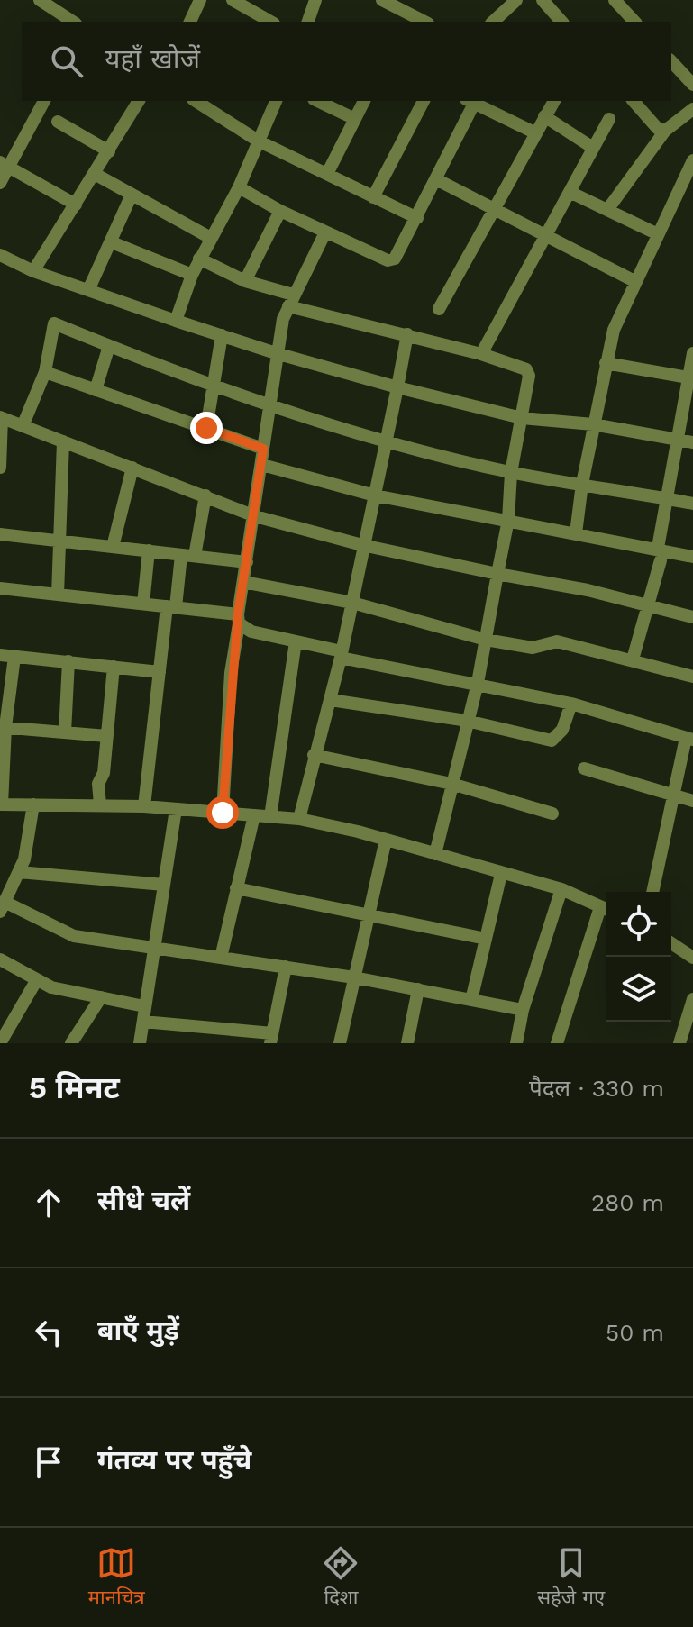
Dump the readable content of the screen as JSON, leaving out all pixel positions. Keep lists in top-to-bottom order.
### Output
{
  "page": {
    "search": "यहाँ खोजें",
    "heading": ["5 मिनट", "पैदल · 330 m"],
    "list": [
      ["सीधे चलें", "280 m"],
      ["बाएँ मुड़ें", "50 m"],
      "गंतव्य पर पहुँचे"
    ],
    "nav": ["मानचित्र", "दिशा", "सहेजे गए"]
  }
}
